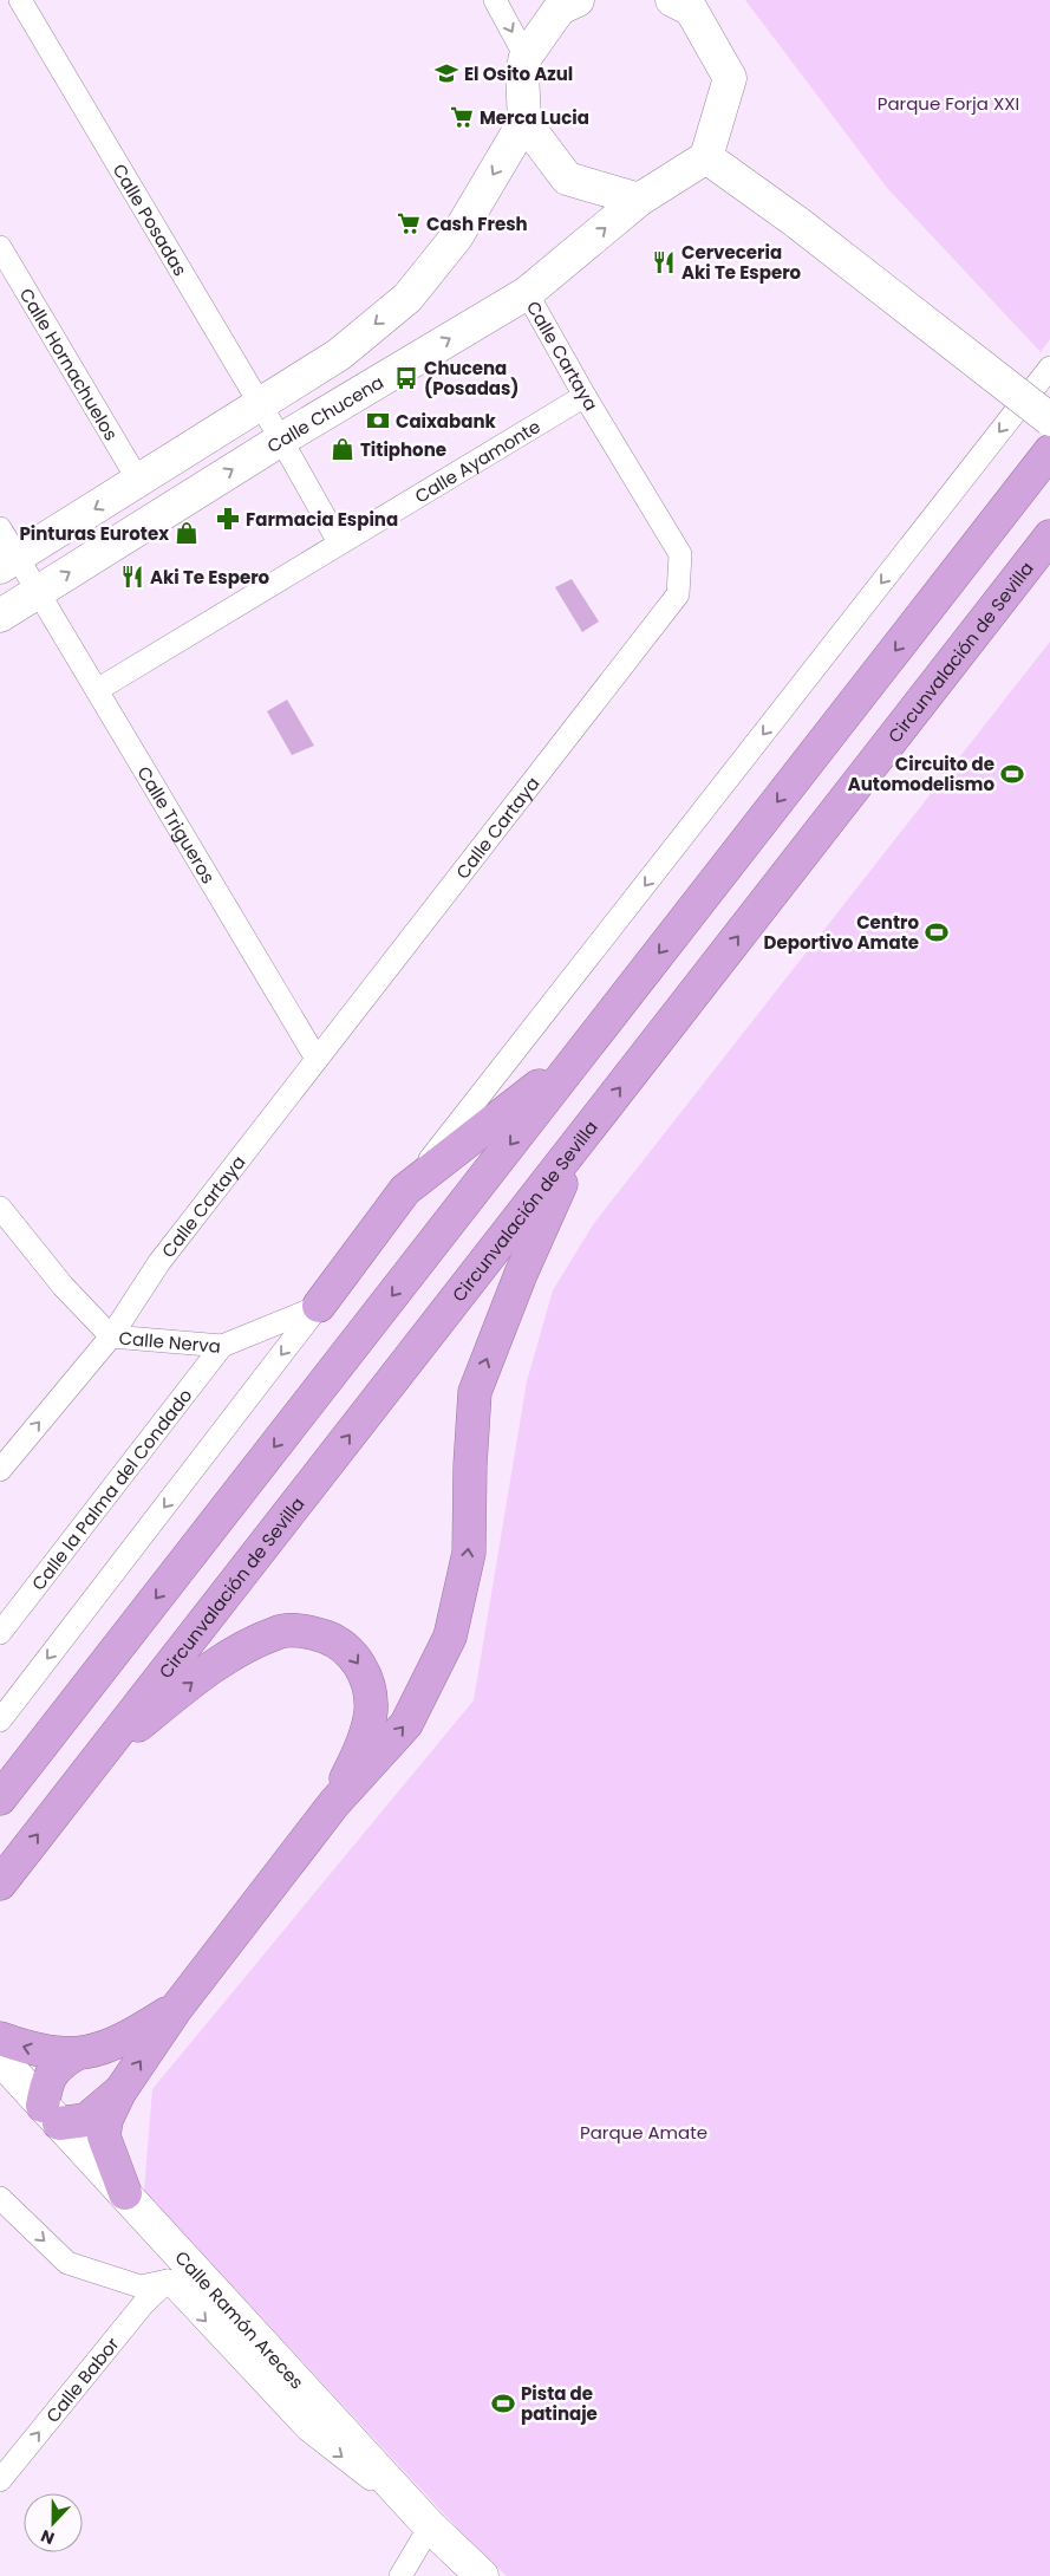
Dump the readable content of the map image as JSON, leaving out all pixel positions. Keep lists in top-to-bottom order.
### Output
{
  "streets": {
    "highway": ["Circunvalación de Sevilla"],
    "street": [
      "Calle Posadas",
      "Calle Cartaya",
      "Calle Hornachuelos",
      "Calle Chucena",
      "Calle Ayamonte",
      "Calle Trigueros",
      "Calle Nerva",
      "Calle la Palma del Condado",
      "Calle Ramón Areces",
      "Calle Babor"
    ]
  },
  "crossings": [
    ["Calle Posadas", "Calle Chucena"],
    ["Calle Posadas", "Calle Ayamonte"],
    ["Calle Cartaya", "Calle Chucena"],
    ["Calle Cartaya", "Calle Ayamonte"],
    ["Calle Cartaya", "Calle Trigueros"],
    ["Calle Cartaya", "Calle Nerva"],
    ["Calle Chucena", "Calle Trigueros"],
    ["Calle Ayamonte", "Calle Trigueros"],
    ["Calle Nerva", "Calle la Palma del Condado"]
  ],
  "one_way": ["Calle Babor"],
  "parks": ["Parque Forja XXI", "Parque Amate"],
  "places": {
    "school or university": ["El Osito Azul"],
    "supermarket": ["Merca Lucia", "Cash Fresh"],
    "restaurant": ["Cerveceria Aki Te Espero", "Aki Te Espero"],
    "bus stop": ["Chucena (Posadas)"],
    "bank": ["Caixabank"],
    "shop": ["Titiphone", "Pinturas Eurotex"],
    "pharmacy": ["Farmacia Espina"],
    "sports": ["Circuito de Automodelismo", "Centro Deportivo Amate", "Pista de patinaje"]
  },
  "north": "bottom"
}
